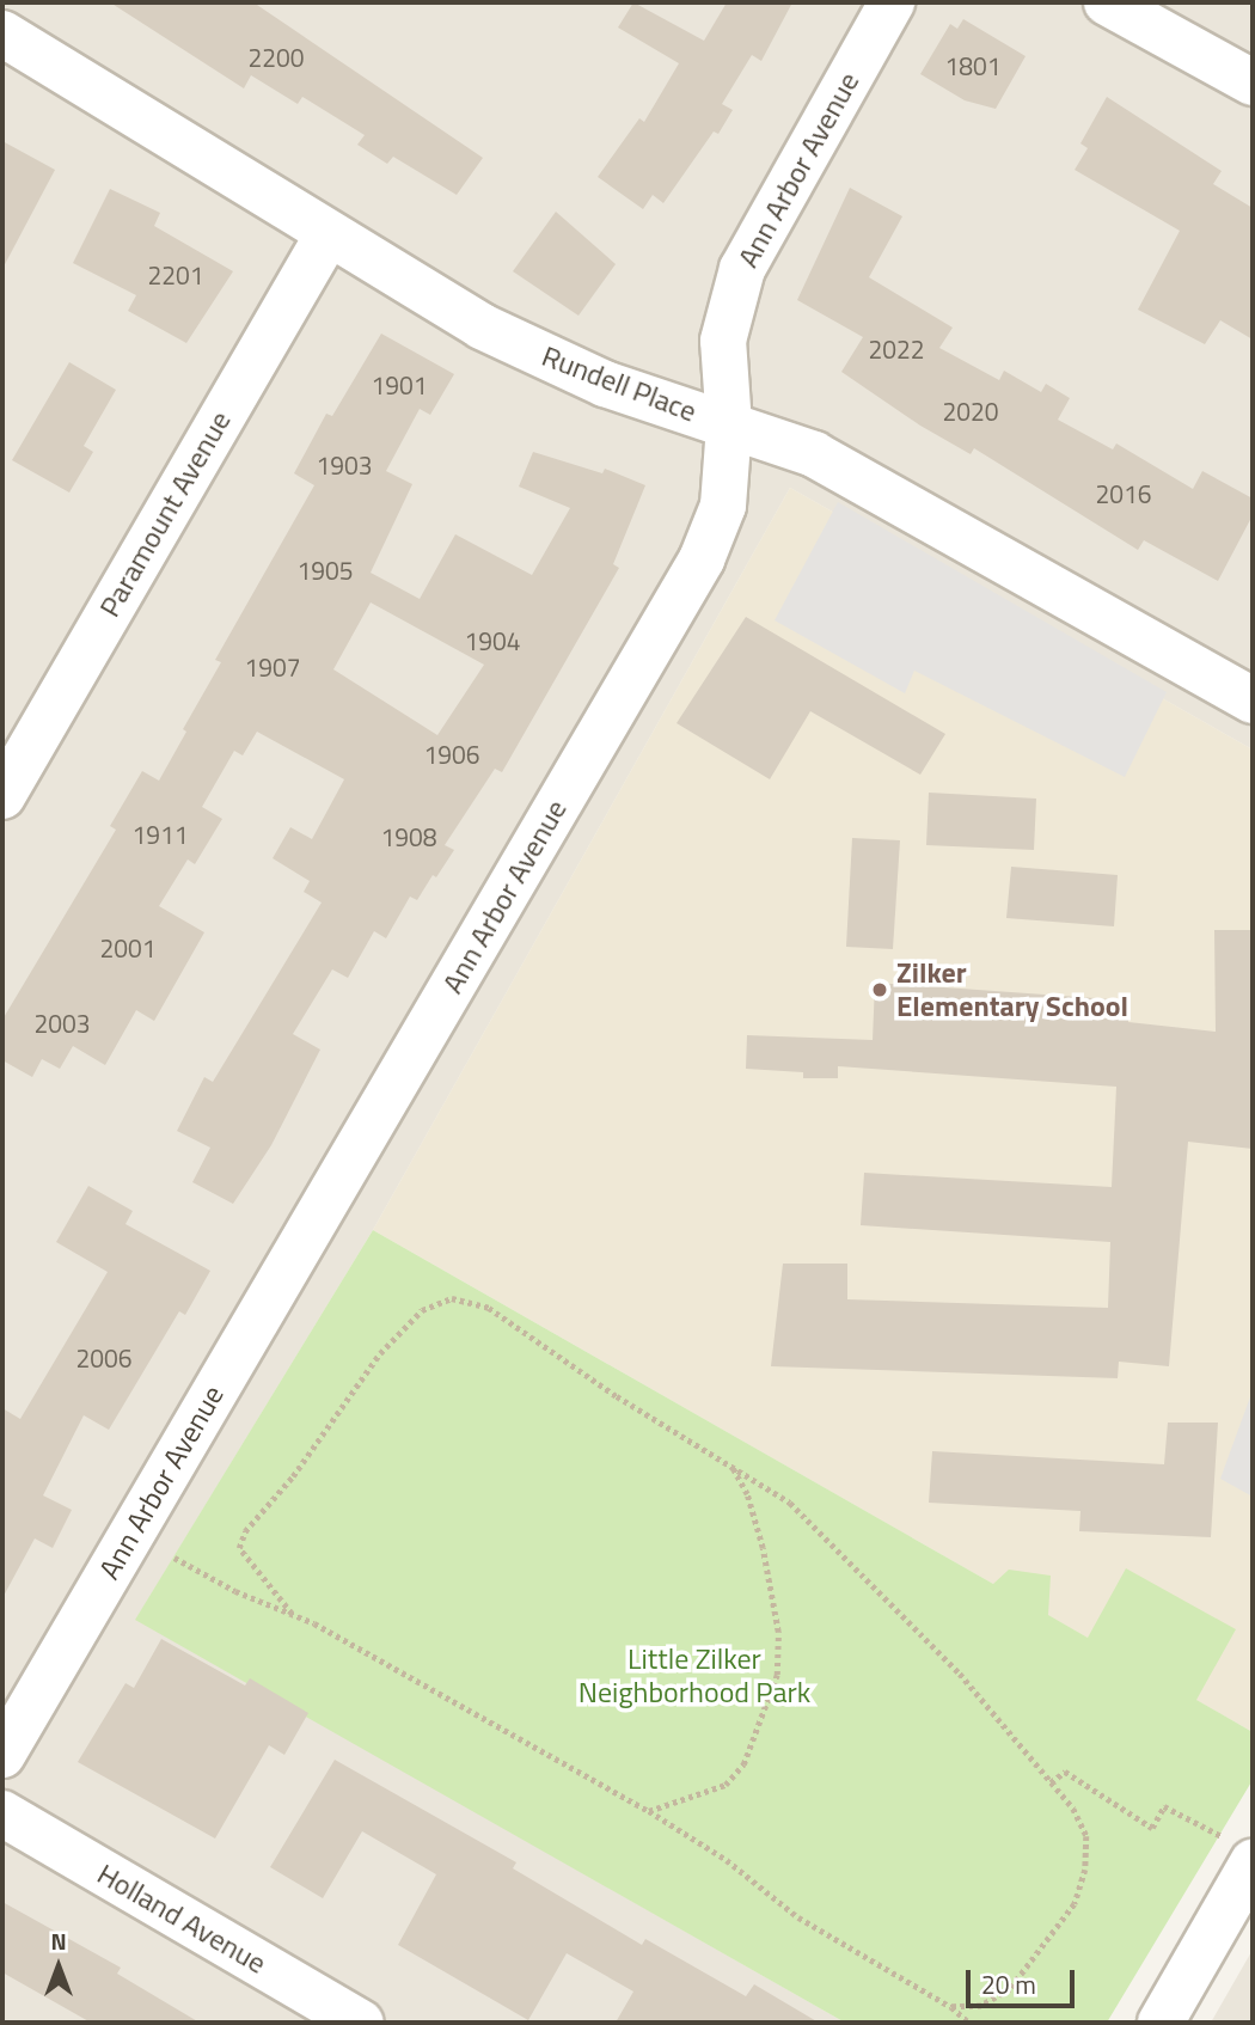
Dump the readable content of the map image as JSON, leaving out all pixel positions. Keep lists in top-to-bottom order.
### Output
{
  "streets": {
    "street": [
      "Ann Arbor Avenue",
      "Rundell Place",
      "Paramount Avenue",
      "Holland Avenue"
    ]
  },
  "crossings": [
    ["Ann Arbor Avenue", "Rundell Place"],
    ["Rundell Place", "Paramount Avenue"]
  ],
  "parks": ["Little Zilker Neighborhood Park"],
  "places": ["Zilker Elementary School"],
  "house_numbers": [
    "2200",
    "1801",
    "2201",
    "2022",
    "1901",
    "2020",
    "1903",
    "2016",
    "1905",
    "1904",
    "1907",
    "1906",
    "1911",
    "1908",
    "2001",
    "2003",
    "2006"
  ],
  "scale_bar": "20 m",
  "north": "top"
}
